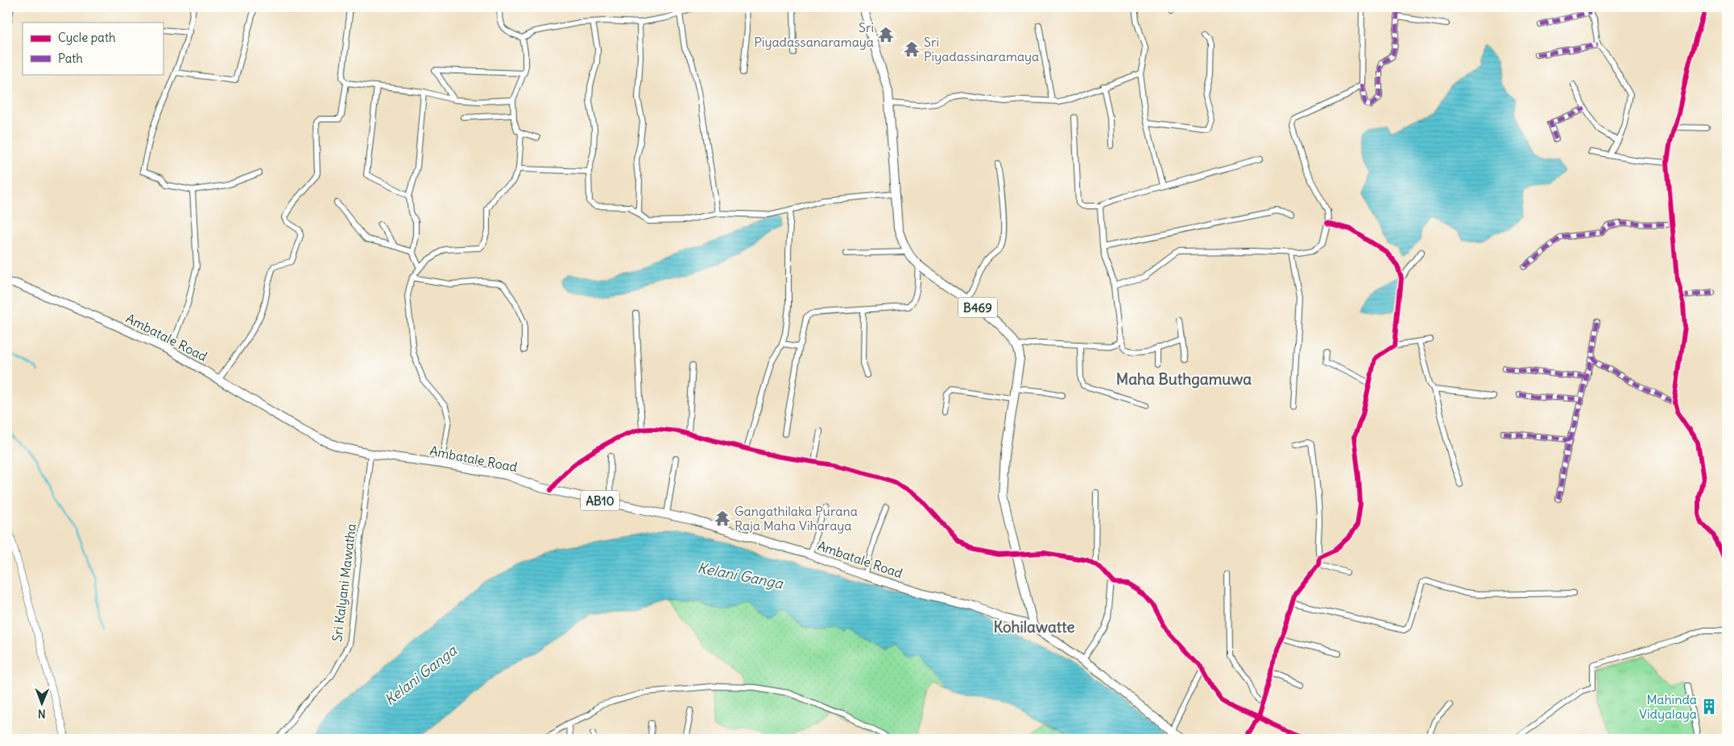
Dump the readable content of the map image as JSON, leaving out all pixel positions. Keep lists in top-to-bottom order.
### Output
{
  "streets": {
    "main road": ["B469", "Ambatale Road", "AB10"],
    "street": ["Sri Kalyani Mawatha"]
  },
  "crossings": [
    ["Ambatale Road", "Sri Kalyani Mawatha"]
  ],
  "districts": ["Maha Buthgamuwa", "Kohilawatte"],
  "water": ["Kelani Ganga"],
  "places": {
    "temple": ["Sri Piyadassanaramaya", "Sri Piyadassinaramaya", "Gangathilaka Purana Raja Maha Viharaya"],
    "building": ["Mahinda Vidyalaya"]
  },
  "legend": ["Cycle path", "Path"],
  "north": "bottom"
}
